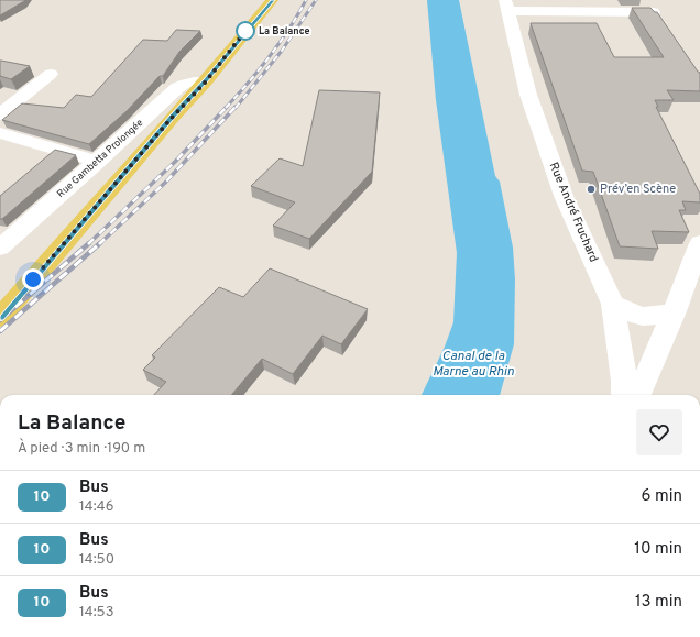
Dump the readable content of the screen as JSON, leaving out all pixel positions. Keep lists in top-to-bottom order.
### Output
{
  "streets": {
    "street": ["Rue Gambetta Prolongée", "Rue André Fruchard"]
  },
  "water": ["Canal de la Marne au Rhin"],
  "places": ["La Balance", "Prév’en Scène"],
  "lines": ["bus line 10"],
  "page": {
    "heading": ["La Balance", "À pied · 3 min · 190 m"],
    "list": [
      {
        "mark": "10",
        "name": "Bus",
        "note": "14:46",
        "value": "6 min"
      },
      {
        "mark": "10",
        "name": "Bus",
        "note": "14:50",
        "value": "10 min"
      },
      {
        "mark": "10",
        "name": "Bus",
        "note": "14:53",
        "value": "13 min"
      }
    ]
  }
}
